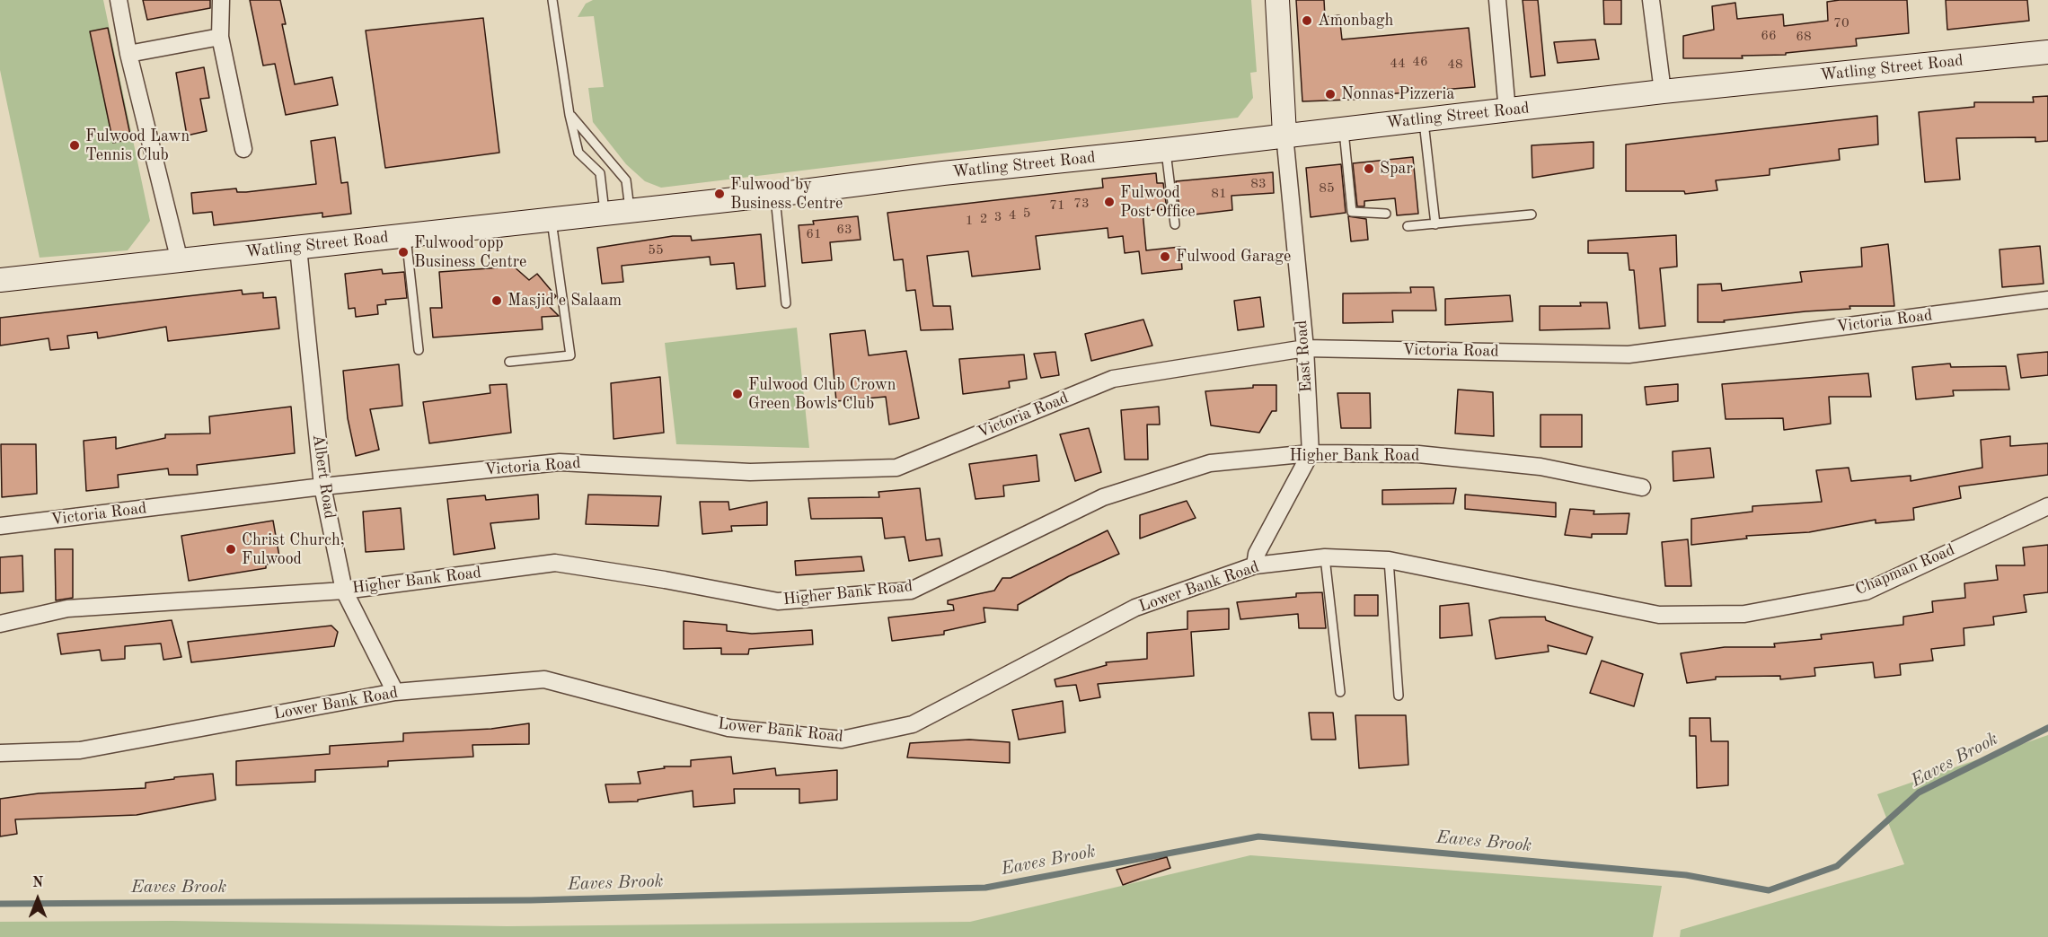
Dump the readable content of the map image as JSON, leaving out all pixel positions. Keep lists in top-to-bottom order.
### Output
{
  "streets": {
    "main road": ["Watling Street Road"],
    "street": [
      "Victoria Road",
      "East Road",
      "Higher Bank Road",
      "Albert Road",
      "Chapman Road",
      "Lower Bank Road"
    ]
  },
  "crossings": [
    ["Watling Street Road", "East Road"],
    ["Watling Street Road", "Albert Road"],
    ["Victoria Road", "East Road"],
    ["Victoria Road", "Albert Road"],
    ["East Road", "Higher Bank Road"],
    ["Higher Bank Road", "Albert Road"],
    ["Albert Road", "Lower Bank Road"],
    ["Chapman Road", "Lower Bank Road"]
  ],
  "water": ["Eaves Brook"],
  "places": [
    "Amonbagh",
    "Nonnas Pizzeria",
    "Fulwood Lawn Tennis Club",
    "Spar",
    "Fulwood by Business Centre",
    "Fulwood Post Office",
    "Fulwood opp Business Centre",
    "Fulwood Garage",
    "Masjid e Salaam",
    "Fulwood Club Crown Green Bowls Club",
    "Christ Church, Fulwood"
  ],
  "house_numbers": [
    "70",
    "66",
    "68",
    "46",
    "44",
    "48",
    "83",
    "85",
    "81",
    "73",
    "71",
    "5",
    "4",
    "3",
    "2",
    "1",
    "63",
    "61",
    "55"
  ],
  "north": "top"
}
